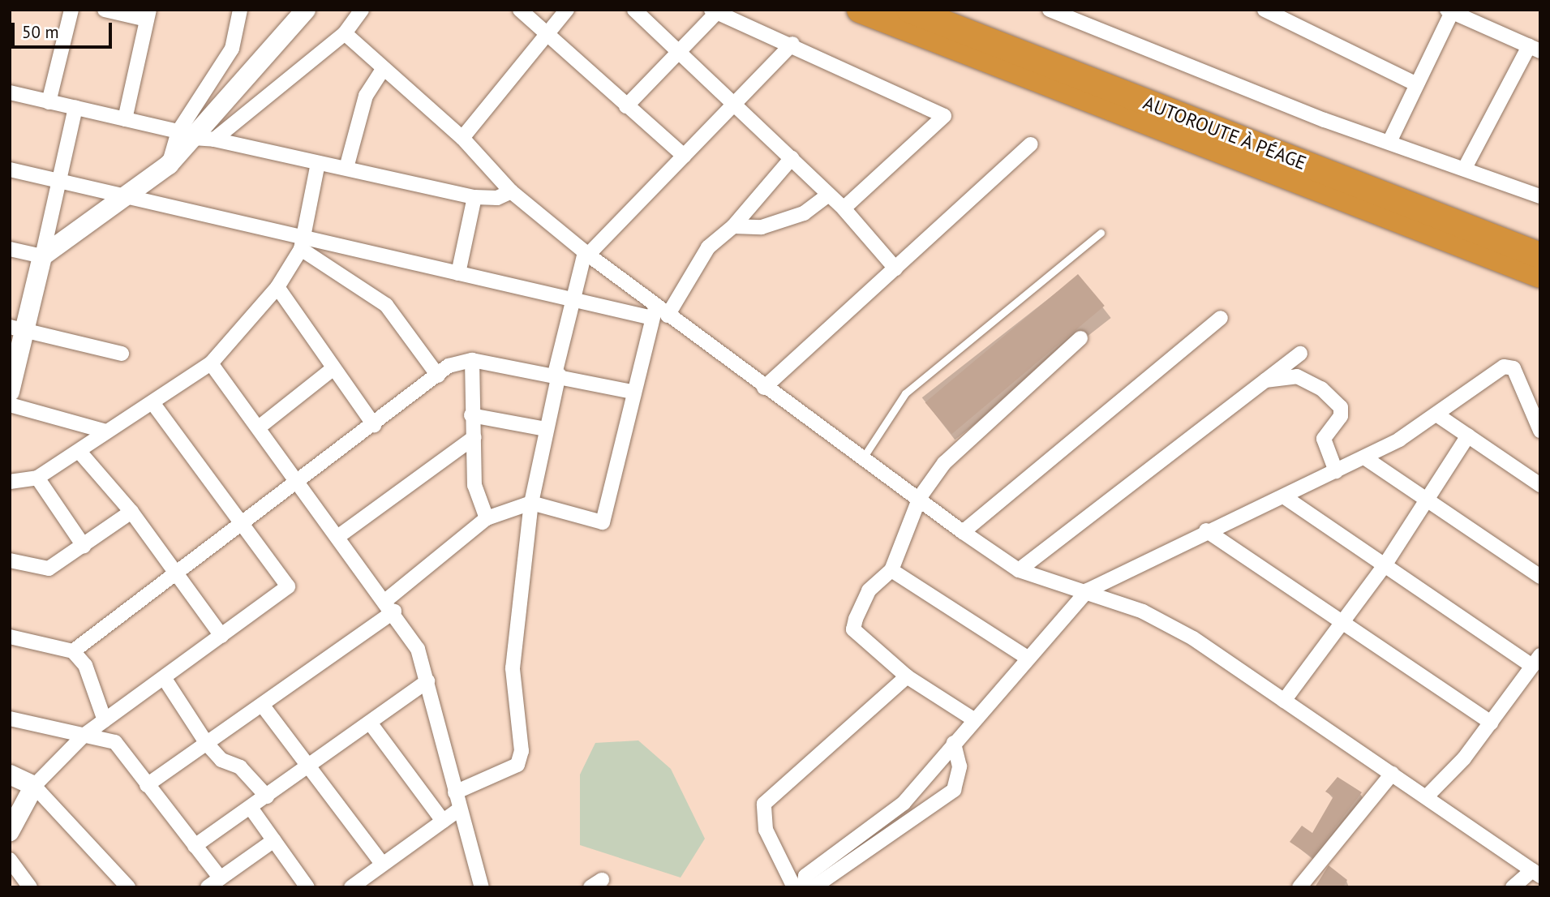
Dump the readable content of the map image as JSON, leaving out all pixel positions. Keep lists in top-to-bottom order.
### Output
{
  "streets": {
    "highway": ["AUTOROUTE À PÉAGE"]
  },
  "scale_bar": "50 m"
}
